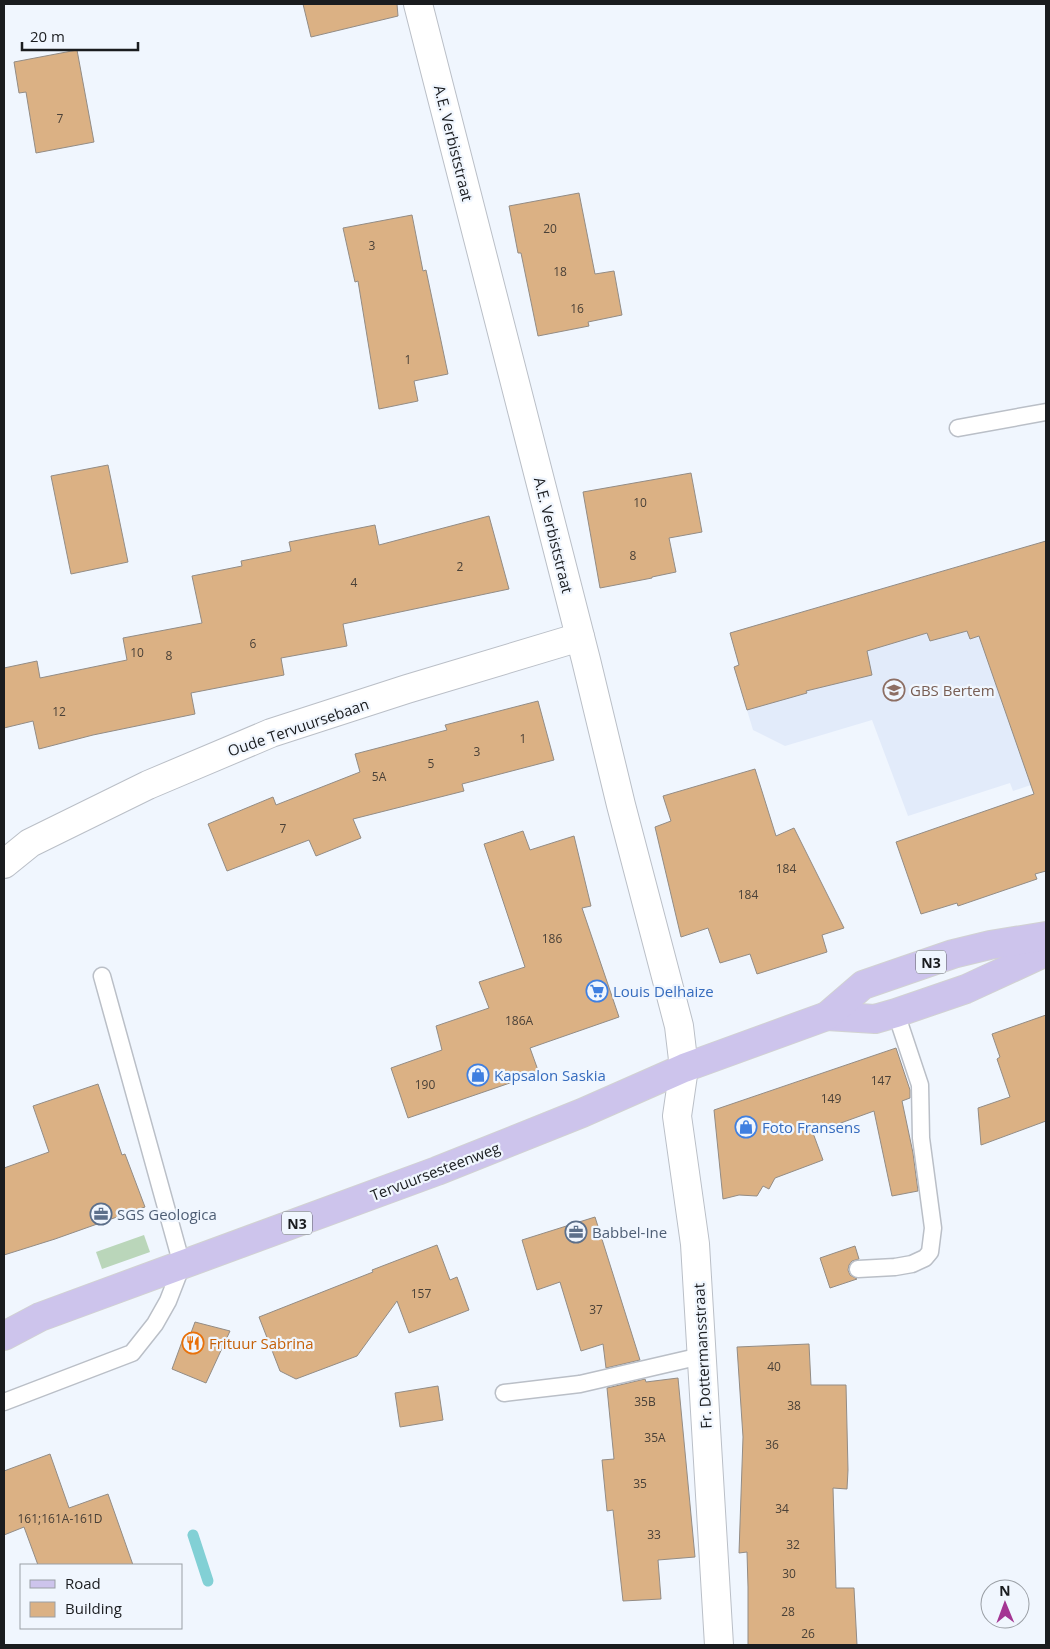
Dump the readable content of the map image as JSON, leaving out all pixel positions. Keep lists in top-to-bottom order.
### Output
{
  "streets": {
    "main road": ["N3", "Tervuursesteenweg"],
    "street": ["A.E. Verbiststraat", "Oude Tervuursebaan", "Fr. Dottermansstraat"]
  },
  "crossings": [
    ["A.E. Verbiststraat", "Oude Tervuursebaan"],
    ["A.E. Verbiststraat", "Tervuursesteenweg"],
    ["A.E. Verbiststraat", "Fr. Dottermansstraat"],
    ["Tervuursesteenweg", "Fr. Dottermansstraat"]
  ],
  "places": {
    "school or university": ["GBS Bertem"],
    "supermarket": ["Louis Delhaize"],
    "shop": ["Kapsalon Saskia", "Foto Fransens"],
    "office": ["SGS Geologica", "Babbel-Ine"],
    "restaurant": ["Frituur Sabrina"]
  },
  "house_numbers": [
    "7",
    "20",
    "3",
    "18",
    "16",
    "1",
    "10",
    "8",
    "2",
    "4",
    "6",
    "10",
    "8",
    "12",
    "1",
    "3",
    "5",
    "5A",
    "7",
    "184",
    "184",
    "186",
    "186A",
    "147",
    "190",
    "149",
    "157",
    "37",
    "40",
    "35B",
    "38",
    "35A",
    "36",
    "35",
    "34",
    "161;161A-161D",
    "33",
    "32",
    "30",
    "28",
    "26"
  ],
  "legend": ["Road", "Building"],
  "scale_bar": "20 m",
  "north": "top"
}
